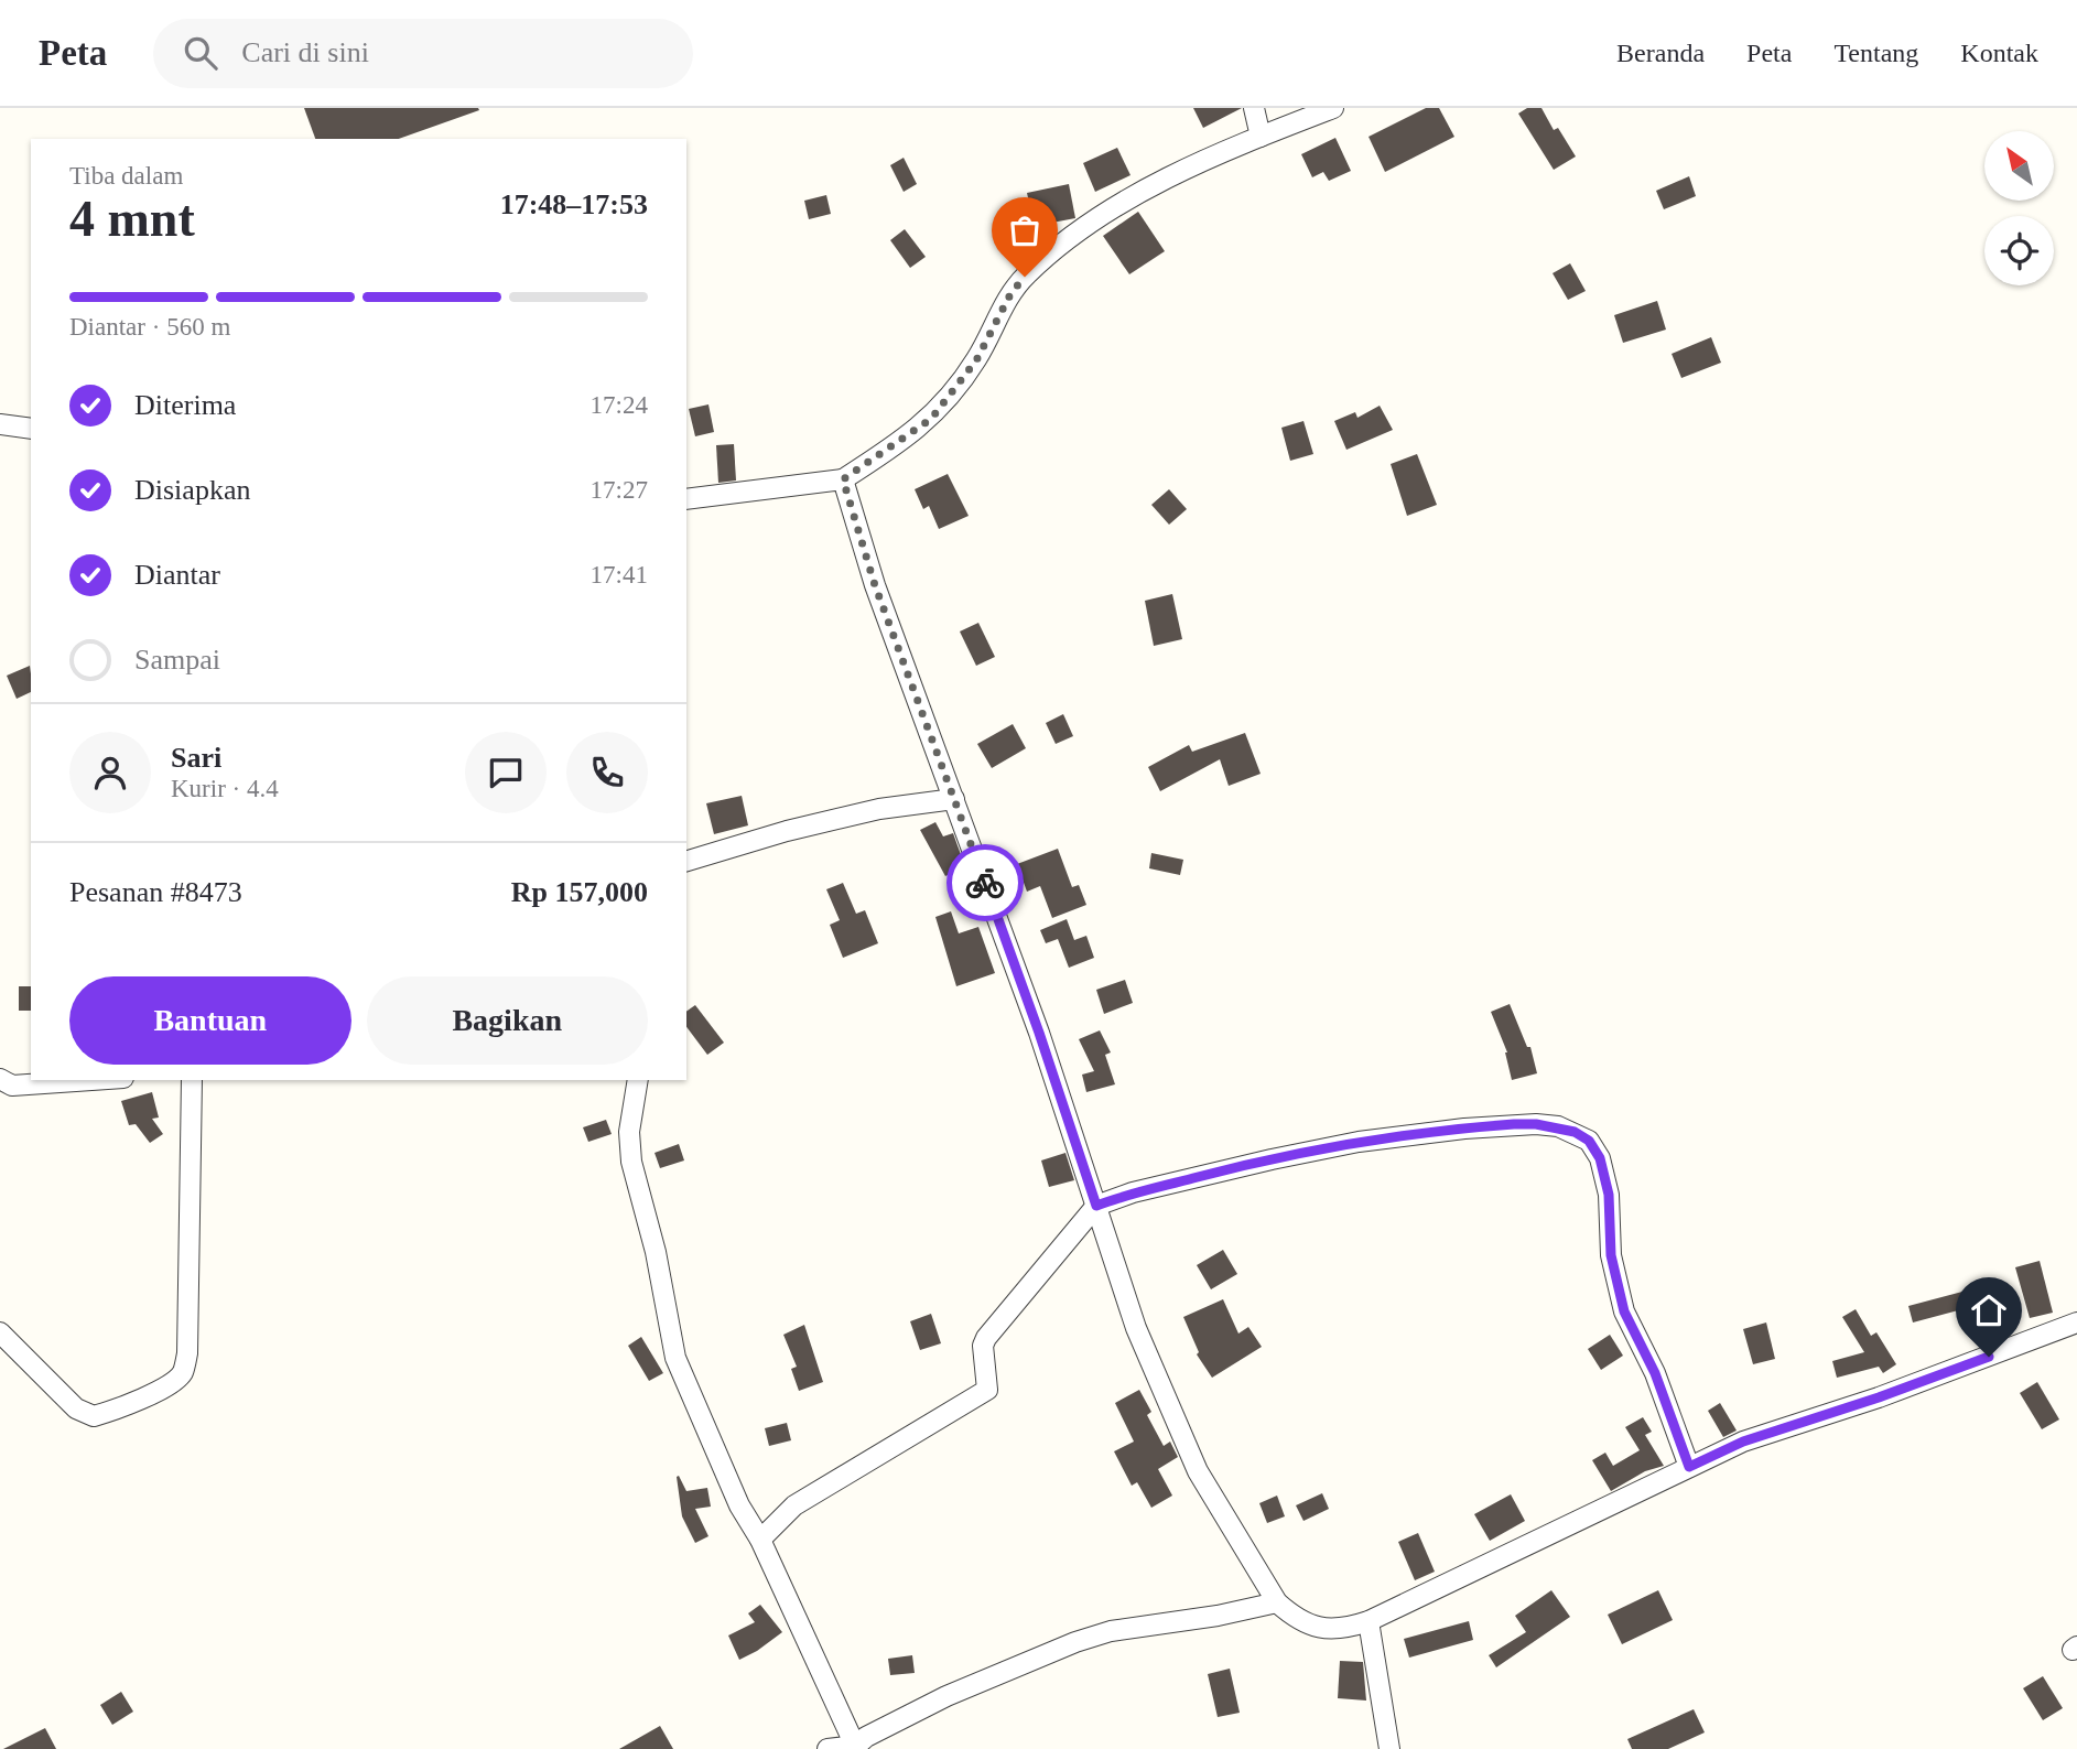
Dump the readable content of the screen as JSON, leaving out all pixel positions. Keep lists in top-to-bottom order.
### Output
{
  "north": "top left",
  "page": {
    "header": "Peta",
    "search": "Cari di sini",
    "nav": [
      "Beranda",
      "Peta",
      "Tentang",
      "Kontak"
    ],
    "heading": ["4 mnt", "Tiba dalam", "17:48–17:53"],
    "panel": [
      "Sari",
      "Kurir · 4.4",
      "Pesanan #8473",
      "Rp 157,000"
    ],
    "bar": "Diantar · 560 m",
    "list": [
      ["Diterima", "17:24"],
      ["Disiapkan", "17:27"],
      ["Diantar", "17:41"],
      "Sampai"
    ],
    "buttons": ["Bantuan", "Bagikan"]
  }
}
